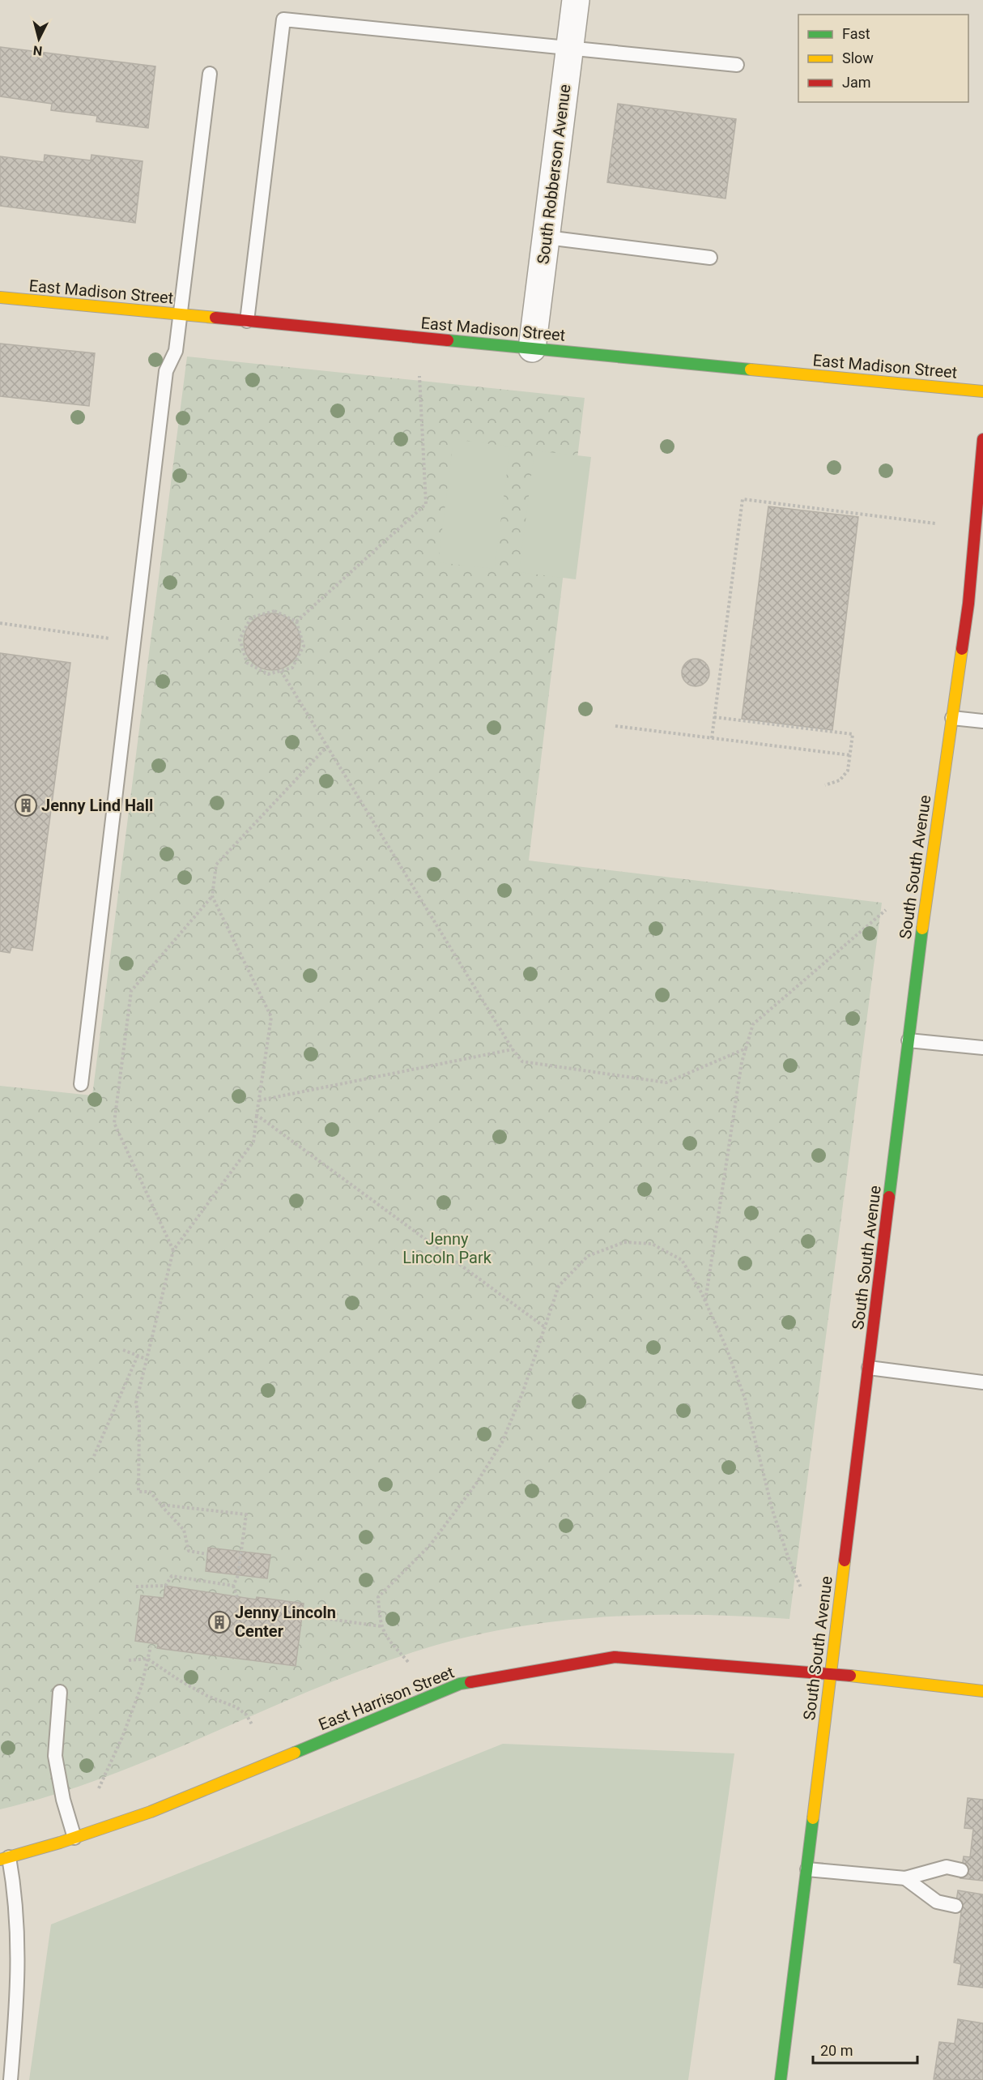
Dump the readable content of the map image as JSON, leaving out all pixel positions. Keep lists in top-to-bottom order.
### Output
{
  "streets": {
    "street": [
      "South Robberson Avenue",
      "East Madison Street",
      "South South Avenue",
      "East Harrison Street"
    ]
  },
  "crossings": [
    ["South Robberson Avenue", "East Madison Street"],
    ["South South Avenue", "East Harrison Street"]
  ],
  "parks": ["Jenny Lincoln Park"],
  "places": {
    "building": ["Jenny Lind Hall", "Jenny Lincoln Center"]
  },
  "legend": ["Fast", "Slow", "Jam"],
  "scale_bar": "20 m",
  "north": "bottom"
}
